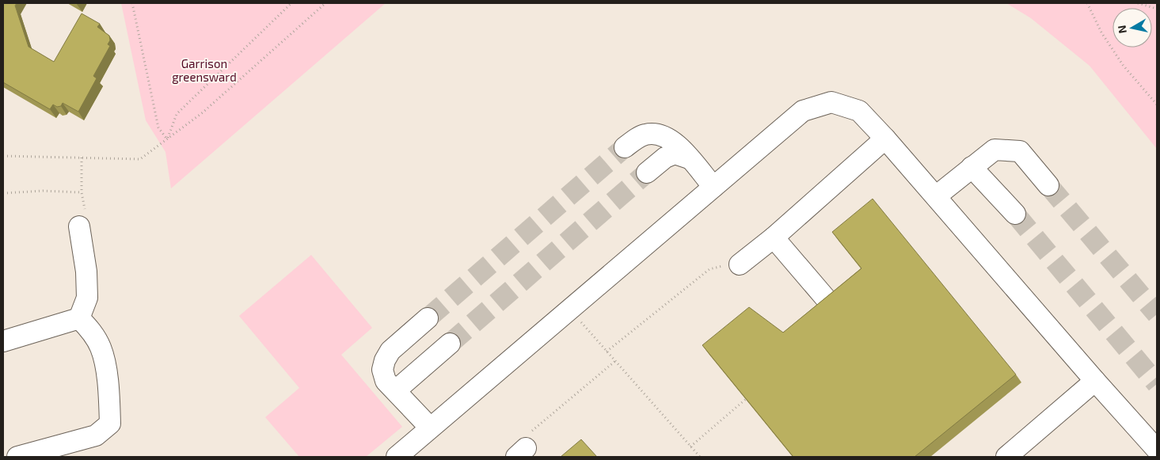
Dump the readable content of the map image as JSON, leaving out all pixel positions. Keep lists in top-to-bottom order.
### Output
{
  "parks": ["Garrison greensward"],
  "north": "left"
}
